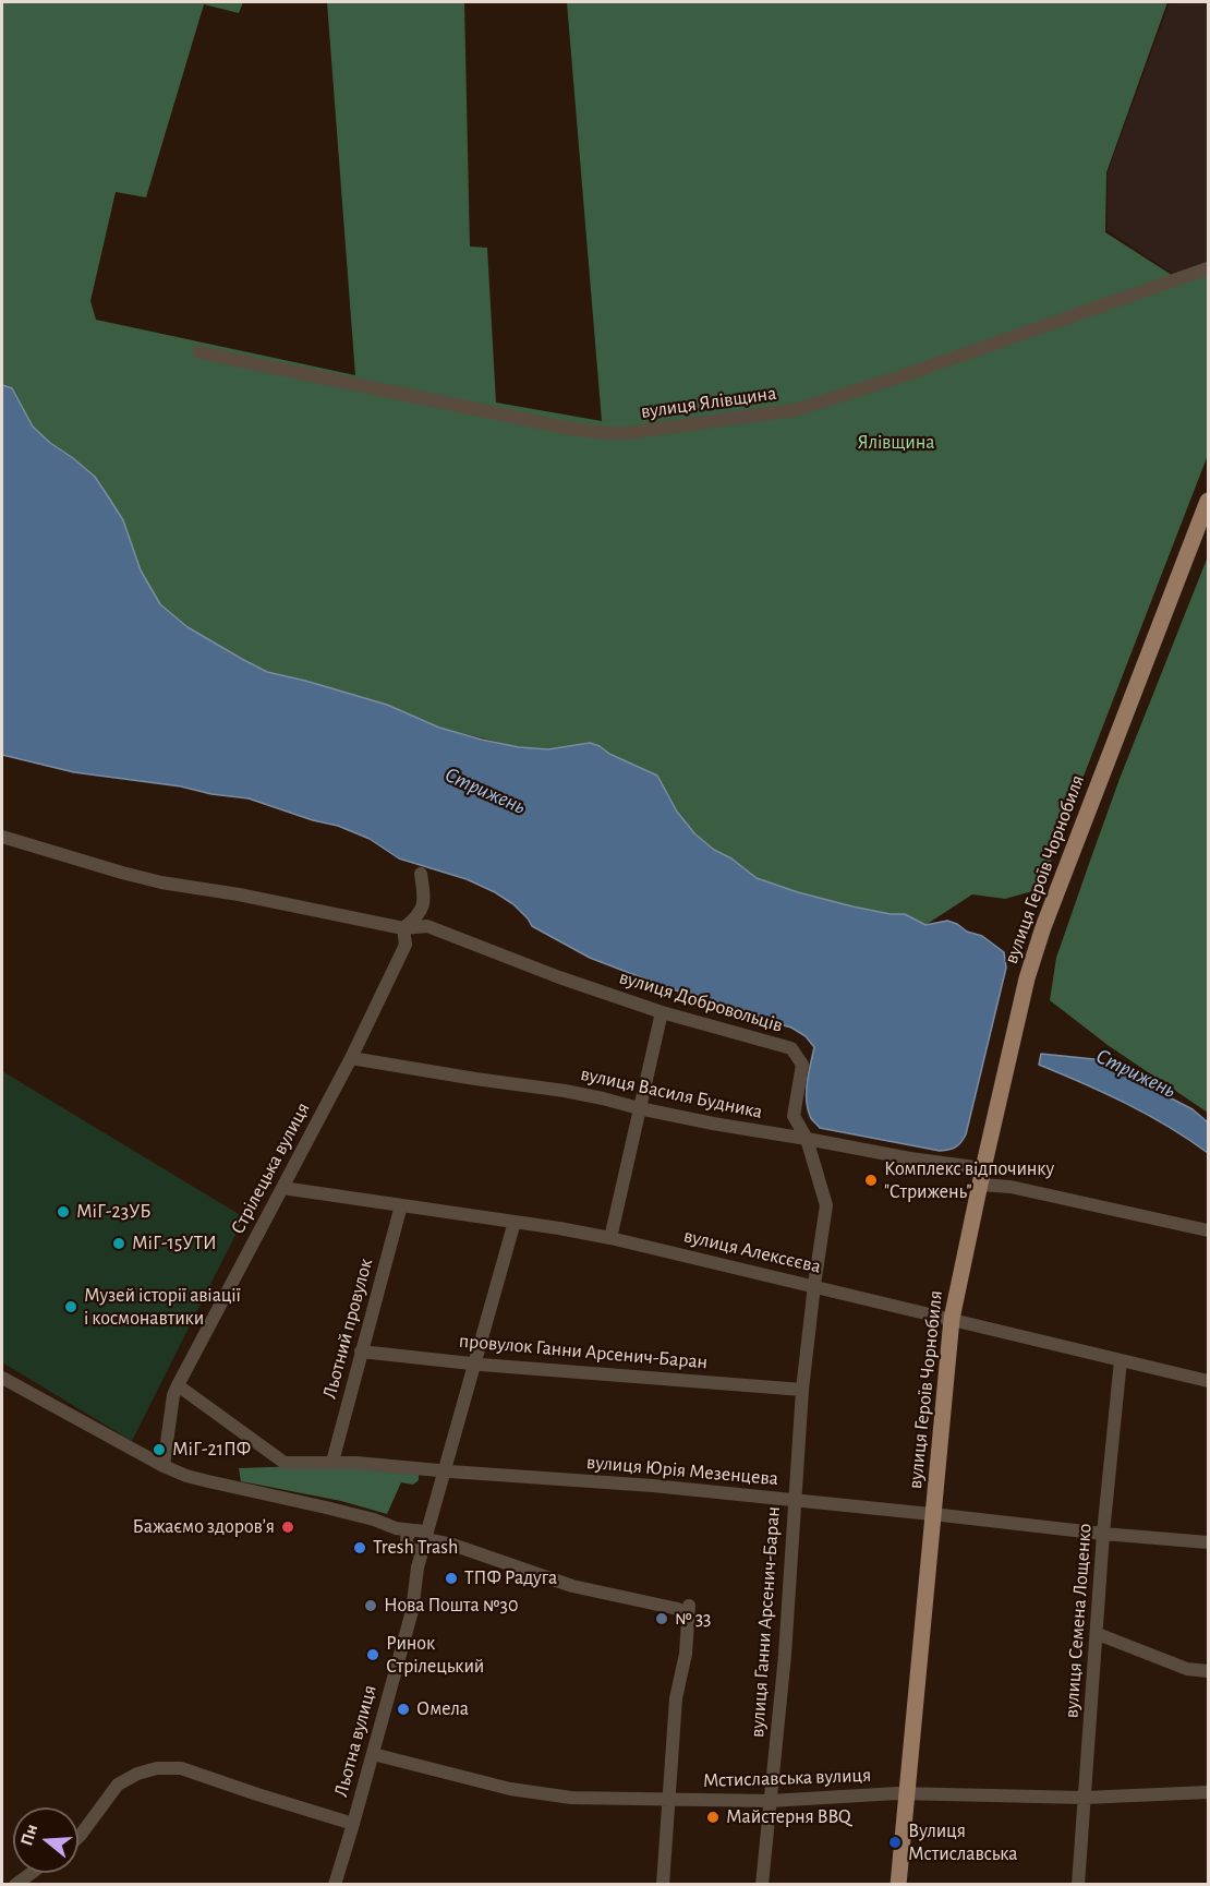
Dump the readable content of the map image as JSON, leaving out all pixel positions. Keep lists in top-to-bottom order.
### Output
{
  "streets": {
    "main road": ["вулиця Героїв Чорнобиля"],
    "street": [
      "вулиця Ялівщина",
      "вулиця Добровольців",
      "вулиця Василя Будника",
      "Стрілецька вулиця",
      "вулиця Алексєєва",
      "Льотний провулок",
      "провулок Ганни Арсенич-Баран",
      "вулиця Юрія Мезенцева",
      "вулиця Семена Лощенко",
      "вулиця Ганни Арсенич-Баран",
      "Льотна вулиця",
      "Мстиславська вулиця"
    ]
  },
  "crossings": [
    ["вулиця Героїв Чорнобиля", "вулиця Василя Будника"],
    ["вулиця Героїв Чорнобиля", "вулиця Алексєєва"],
    ["вулиця Героїв Чорнобиля", "вулиця Юрія Мезенцева"],
    ["вулиця Героїв Чорнобиля", "Мстиславська вулиця"],
    ["вулиця Добровольців", "вулиця Василя Будника"],
    ["вулиця Добровольців", "Стрілецька вулиця"],
    ["вулиця Добровольців", "вулиця Алексєєва"],
    ["вулиця Добровольців", "вулиця Ганни Арсенич-Баран"],
    ["вулиця Василя Будника", "Стрілецька вулиця"],
    ["Стрілецька вулиця", "вулиця Алексєєва"],
    ["Стрілецька вулиця", "вулиця Юрія Мезенцева"],
    ["вулиця Алексєєва", "Льотний провулок"],
    ["вулиця Алексєєва", "вулиця Семена Лощенко"],
    ["вулиця Алексєєва", "вулиця Ганни Арсенич-Баран"],
    ["вулиця Алексєєва", "Льотна вулиця"],
    ["Льотний провулок", "провулок Ганни Арсенич-Баран"],
    ["Льотний провулок", "вулиця Юрія Мезенцева"],
    ["провулок Ганни Арсенич-Баран", "вулиця Ганни Арсенич-Баран"],
    ["провулок Ганни Арсенич-Баран", "Льотна вулиця"],
    ["вулиця Юрія Мезенцева", "вулиця Семена Лощенко"],
    ["вулиця Юрія Мезенцева", "вулиця Ганни Арсенич-Баран"],
    ["вулиця Юрія Мезенцева", "Льотна вулиця"],
    ["вулиця Семена Лощенко", "Мстиславська вулиця"],
    ["вулиця Ганни Арсенич-Баран", "Мстиславська вулиця"],
    ["Льотна вулиця", "Мстиславська вулиця"]
  ],
  "water": ["Стрижень"],
  "parks": ["Ялівщина"],
  "places": [
    "Комплекс відпочинку \"Стрижень\"",
    "МіГ-23УБ",
    "МіГ-15УТИ",
    "Музей історії авіації і космонавтики",
    "МіГ-21ПФ",
    "Бажаємо здоров’я",
    "Tresh Trash",
    "ТПФ Радуга",
    "Нова Пошта №30",
    "№ 33",
    "Ринок Стрілецький",
    "Омела",
    "Майстерня BBQ",
    "Вулиця Мстиславська"
  ],
  "north": "left"
}
